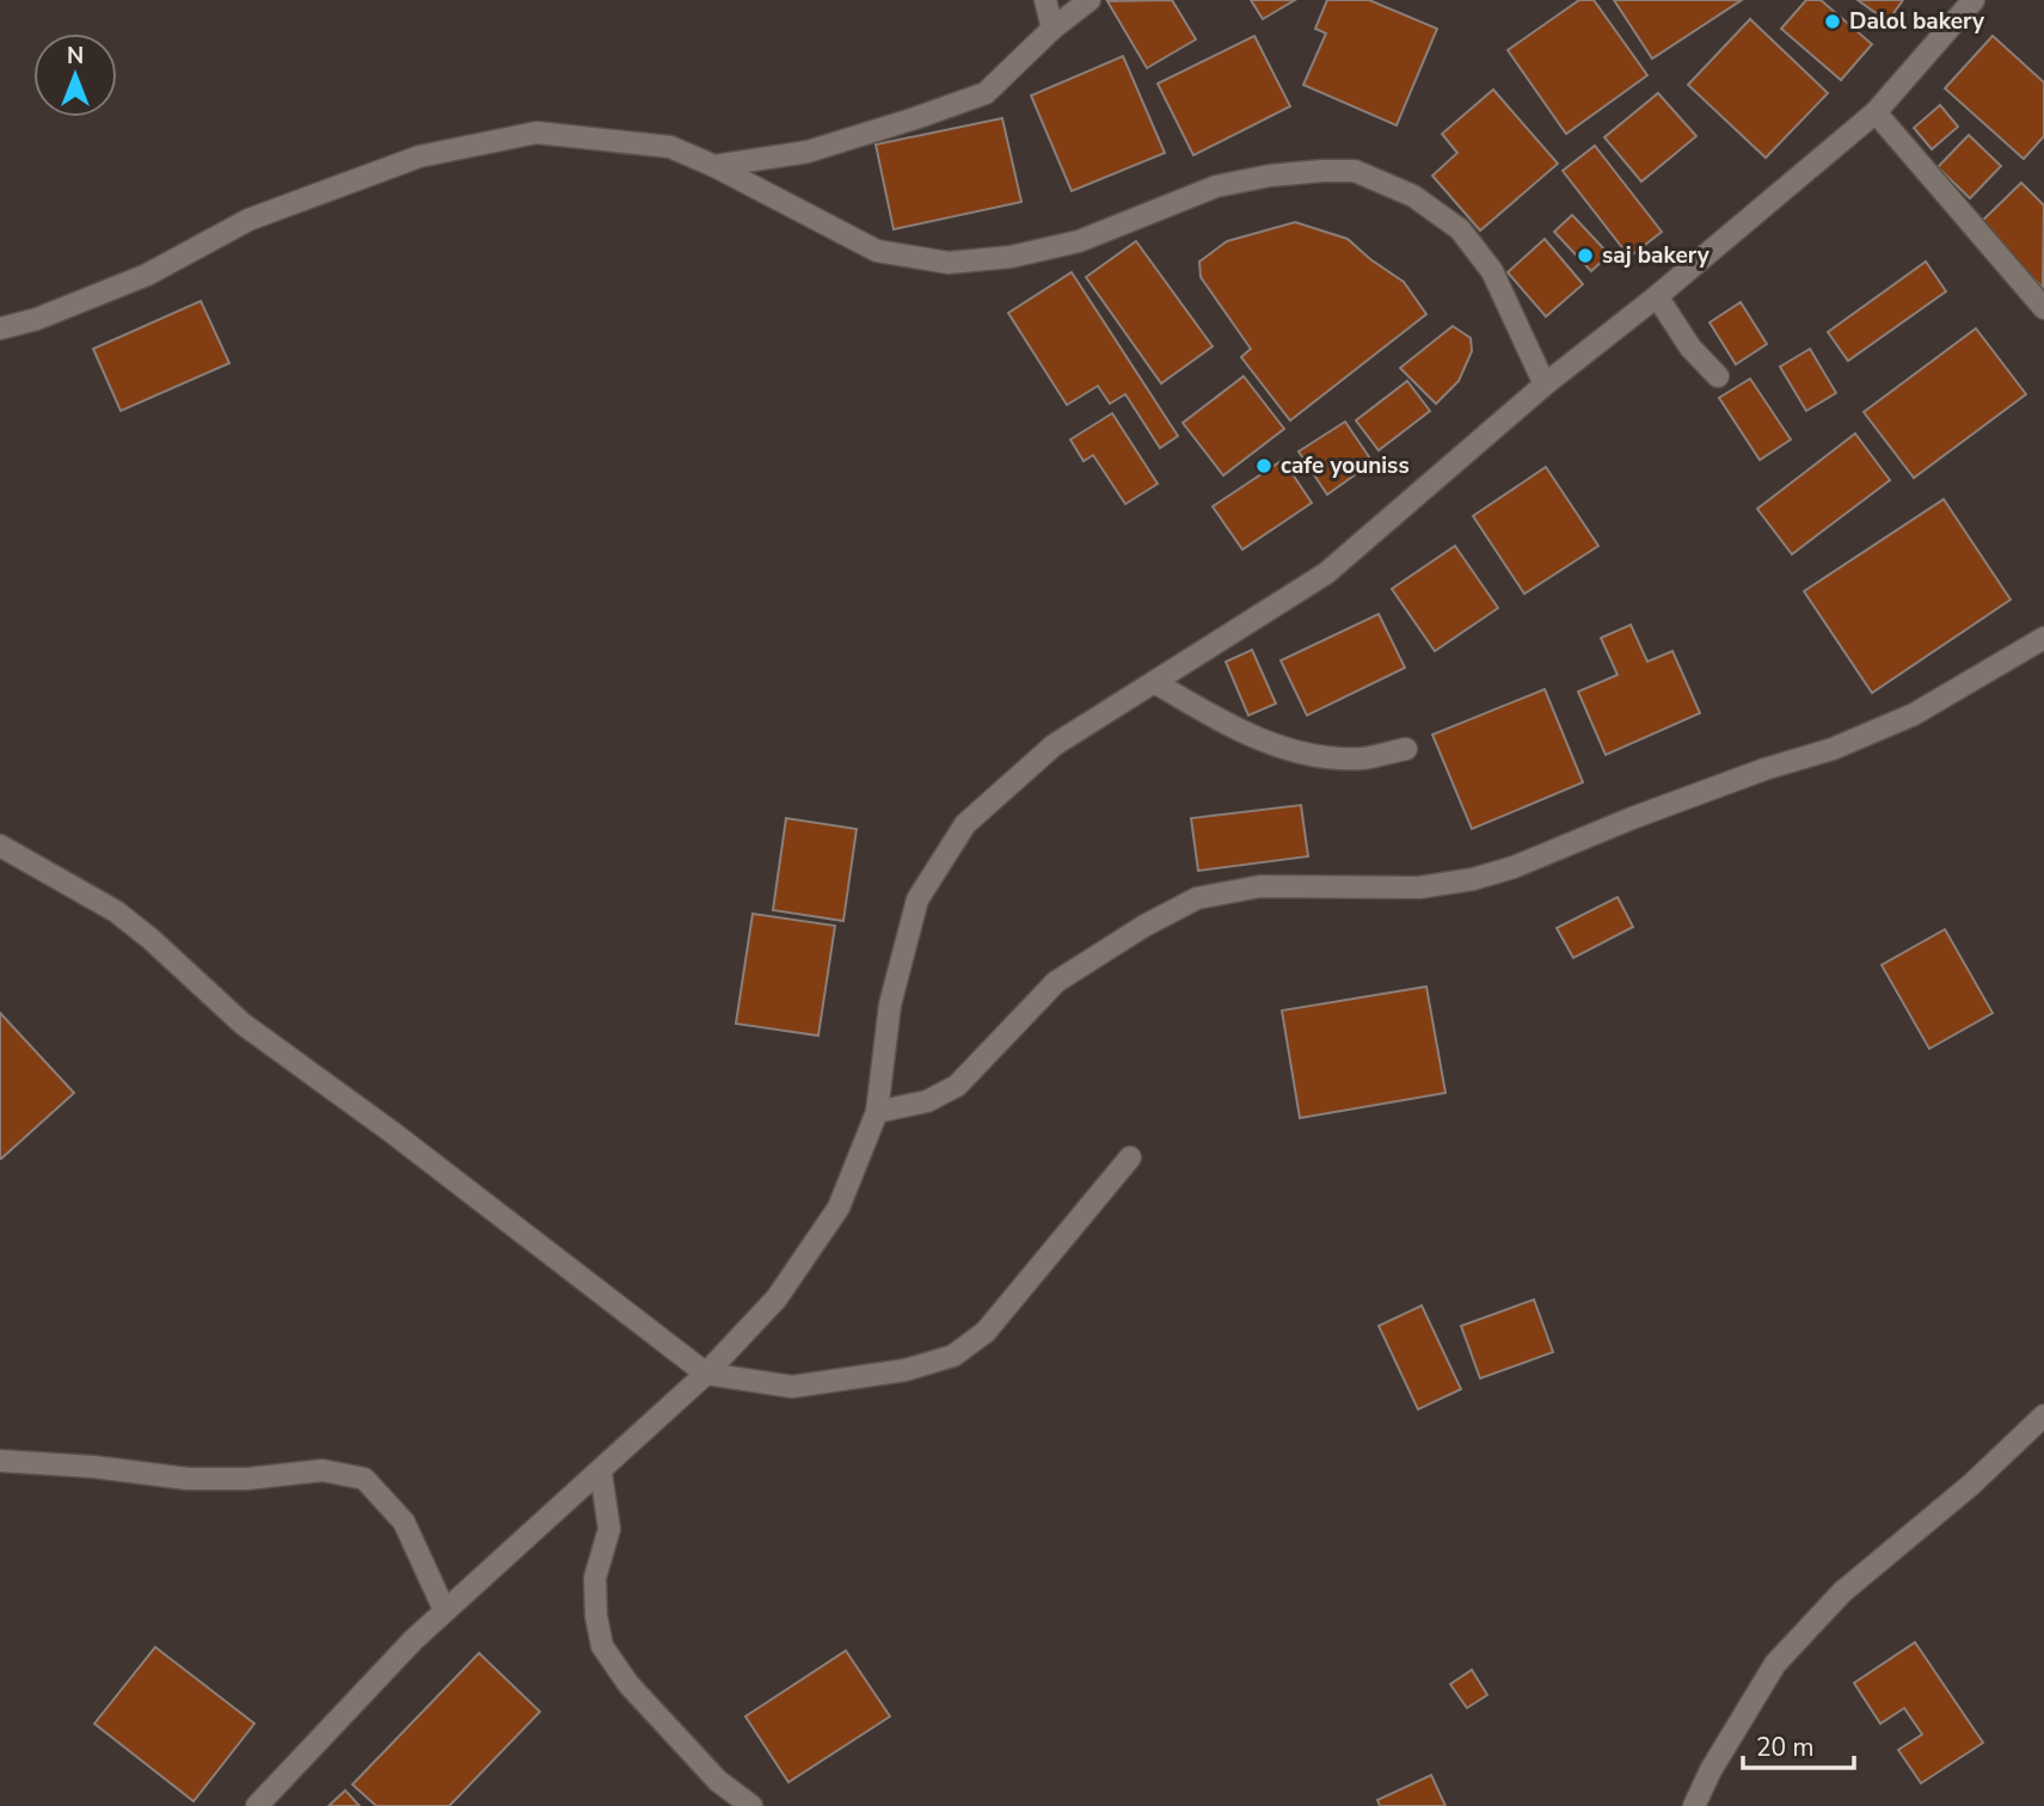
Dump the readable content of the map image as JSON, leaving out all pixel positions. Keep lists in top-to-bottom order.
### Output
{
  "places": ["Dalol bakery", "saj bakery", "cafe youniss"],
  "scale_bar": "20 m",
  "north": "top"
}
